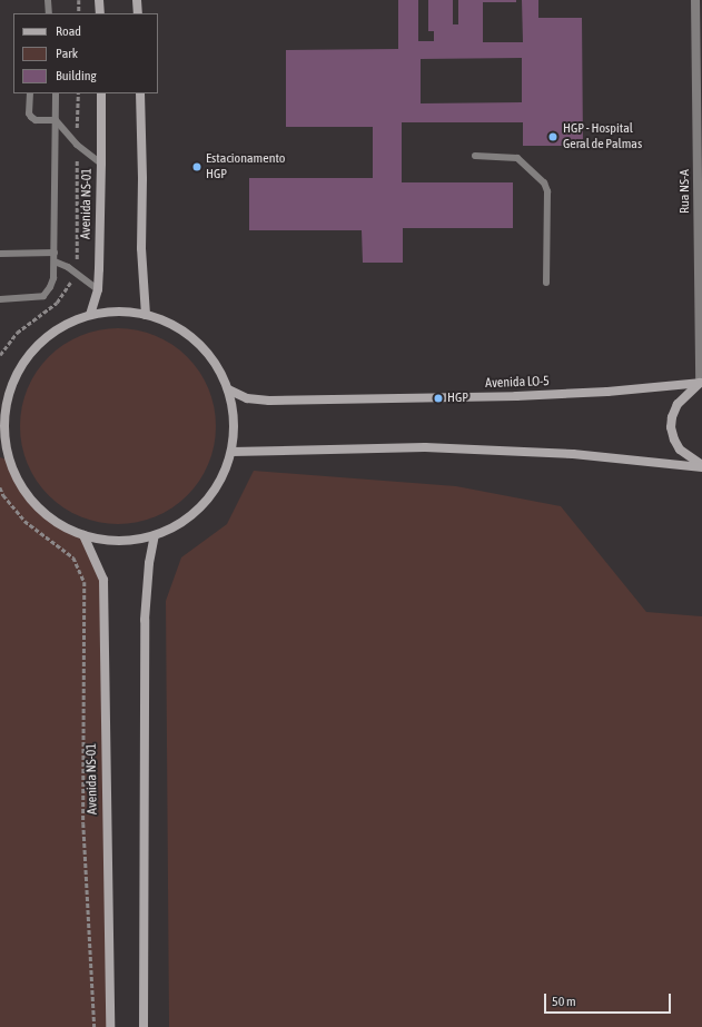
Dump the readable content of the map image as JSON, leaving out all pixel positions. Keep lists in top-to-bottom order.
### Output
{
  "streets": {
    "main road": ["Avenida NS-01", "Avenida LO-5"],
    "street": ["Rua NS-A"]
  },
  "crossings": [
    ["Rua NS-A", "Avenida LO-5"]
  ],
  "places": ["HGP - Hospital Geral de Palmas", "Estacionamento HGP", "HGP"],
  "legend": ["Road", "Park", "Building"],
  "scale_bar": "50 m"
}
